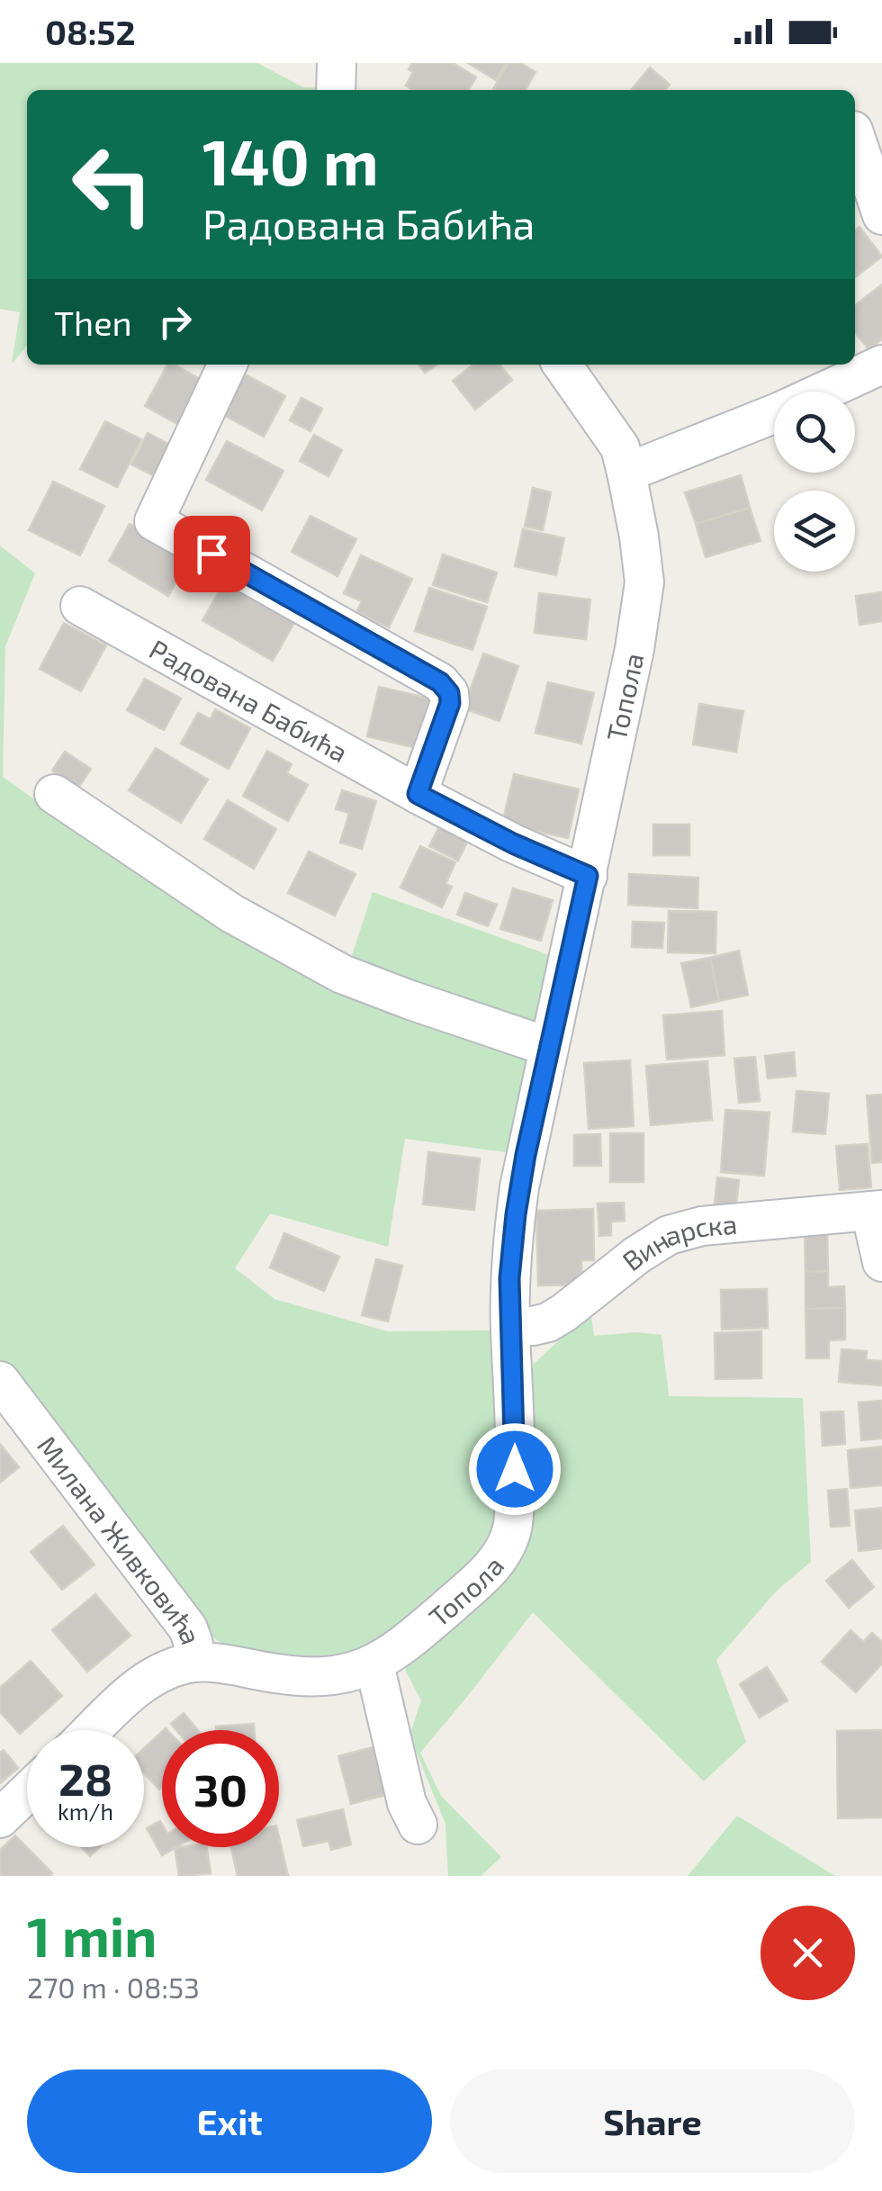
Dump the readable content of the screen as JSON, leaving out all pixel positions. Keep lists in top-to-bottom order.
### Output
{
  "streets": {
    "street": [
      "Топола",
      "Радована Бабића",
      "Винарска",
      "Милана Живковића"
    ]
  },
  "crossings": [
    ["Топола", "Радована Бабића"],
    ["Топола", "Винарска"],
    ["Топола", "Милана Живковића"]
  ],
  "page": {
    "status": "08:52",
    "turn": ["140 m", "Радована Бабића"],
    "then": "Then",
    "speed": "28 km/h",
    "limit": "30",
    "heading": ["1 min", "270 m · 08:53"],
    "buttons": ["Exit", "Share"]
  }
}
